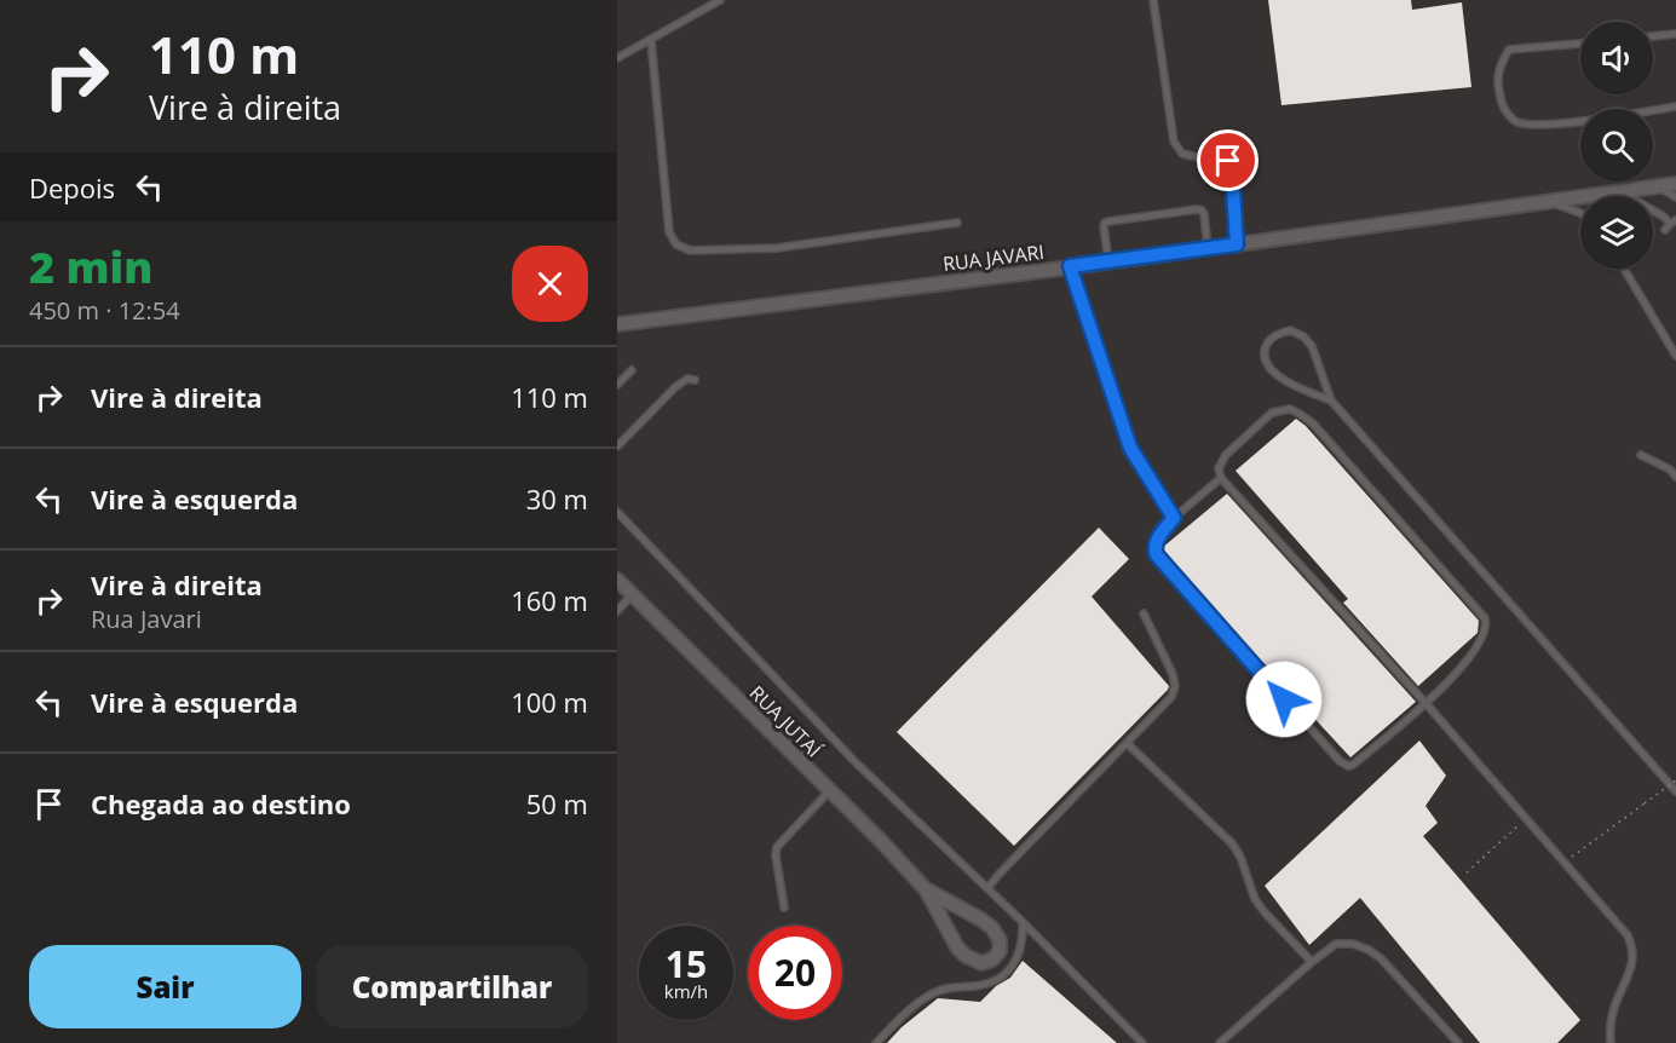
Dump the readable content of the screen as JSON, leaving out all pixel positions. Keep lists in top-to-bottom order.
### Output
{
  "streets": {
    "street": ["RUA JAVARI", "RUA JUTAÍ"]
  },
  "page": {
    "turn": ["110 m", "Vire à direita"],
    "then": "Depois",
    "heading": ["2 min", "450 m · 12:54"],
    "list": [
      {
        "name": "Vire à direita",
        "value": "110 m"
      },
      {
        "name": "Vire à esquerda",
        "value": "30 m"
      },
      {
        "name": "Vire à direita",
        "note": "Rua Javari",
        "value": "160 m"
      },
      {
        "name": "Vire à esquerda",
        "value": "100 m"
      },
      {
        "name": "Chegada ao destino",
        "value": "50 m"
      }
    ],
    "speed": "15 km/h",
    "limit": "20",
    "buttons": ["Sair", "Compartilhar"]
  }
}
